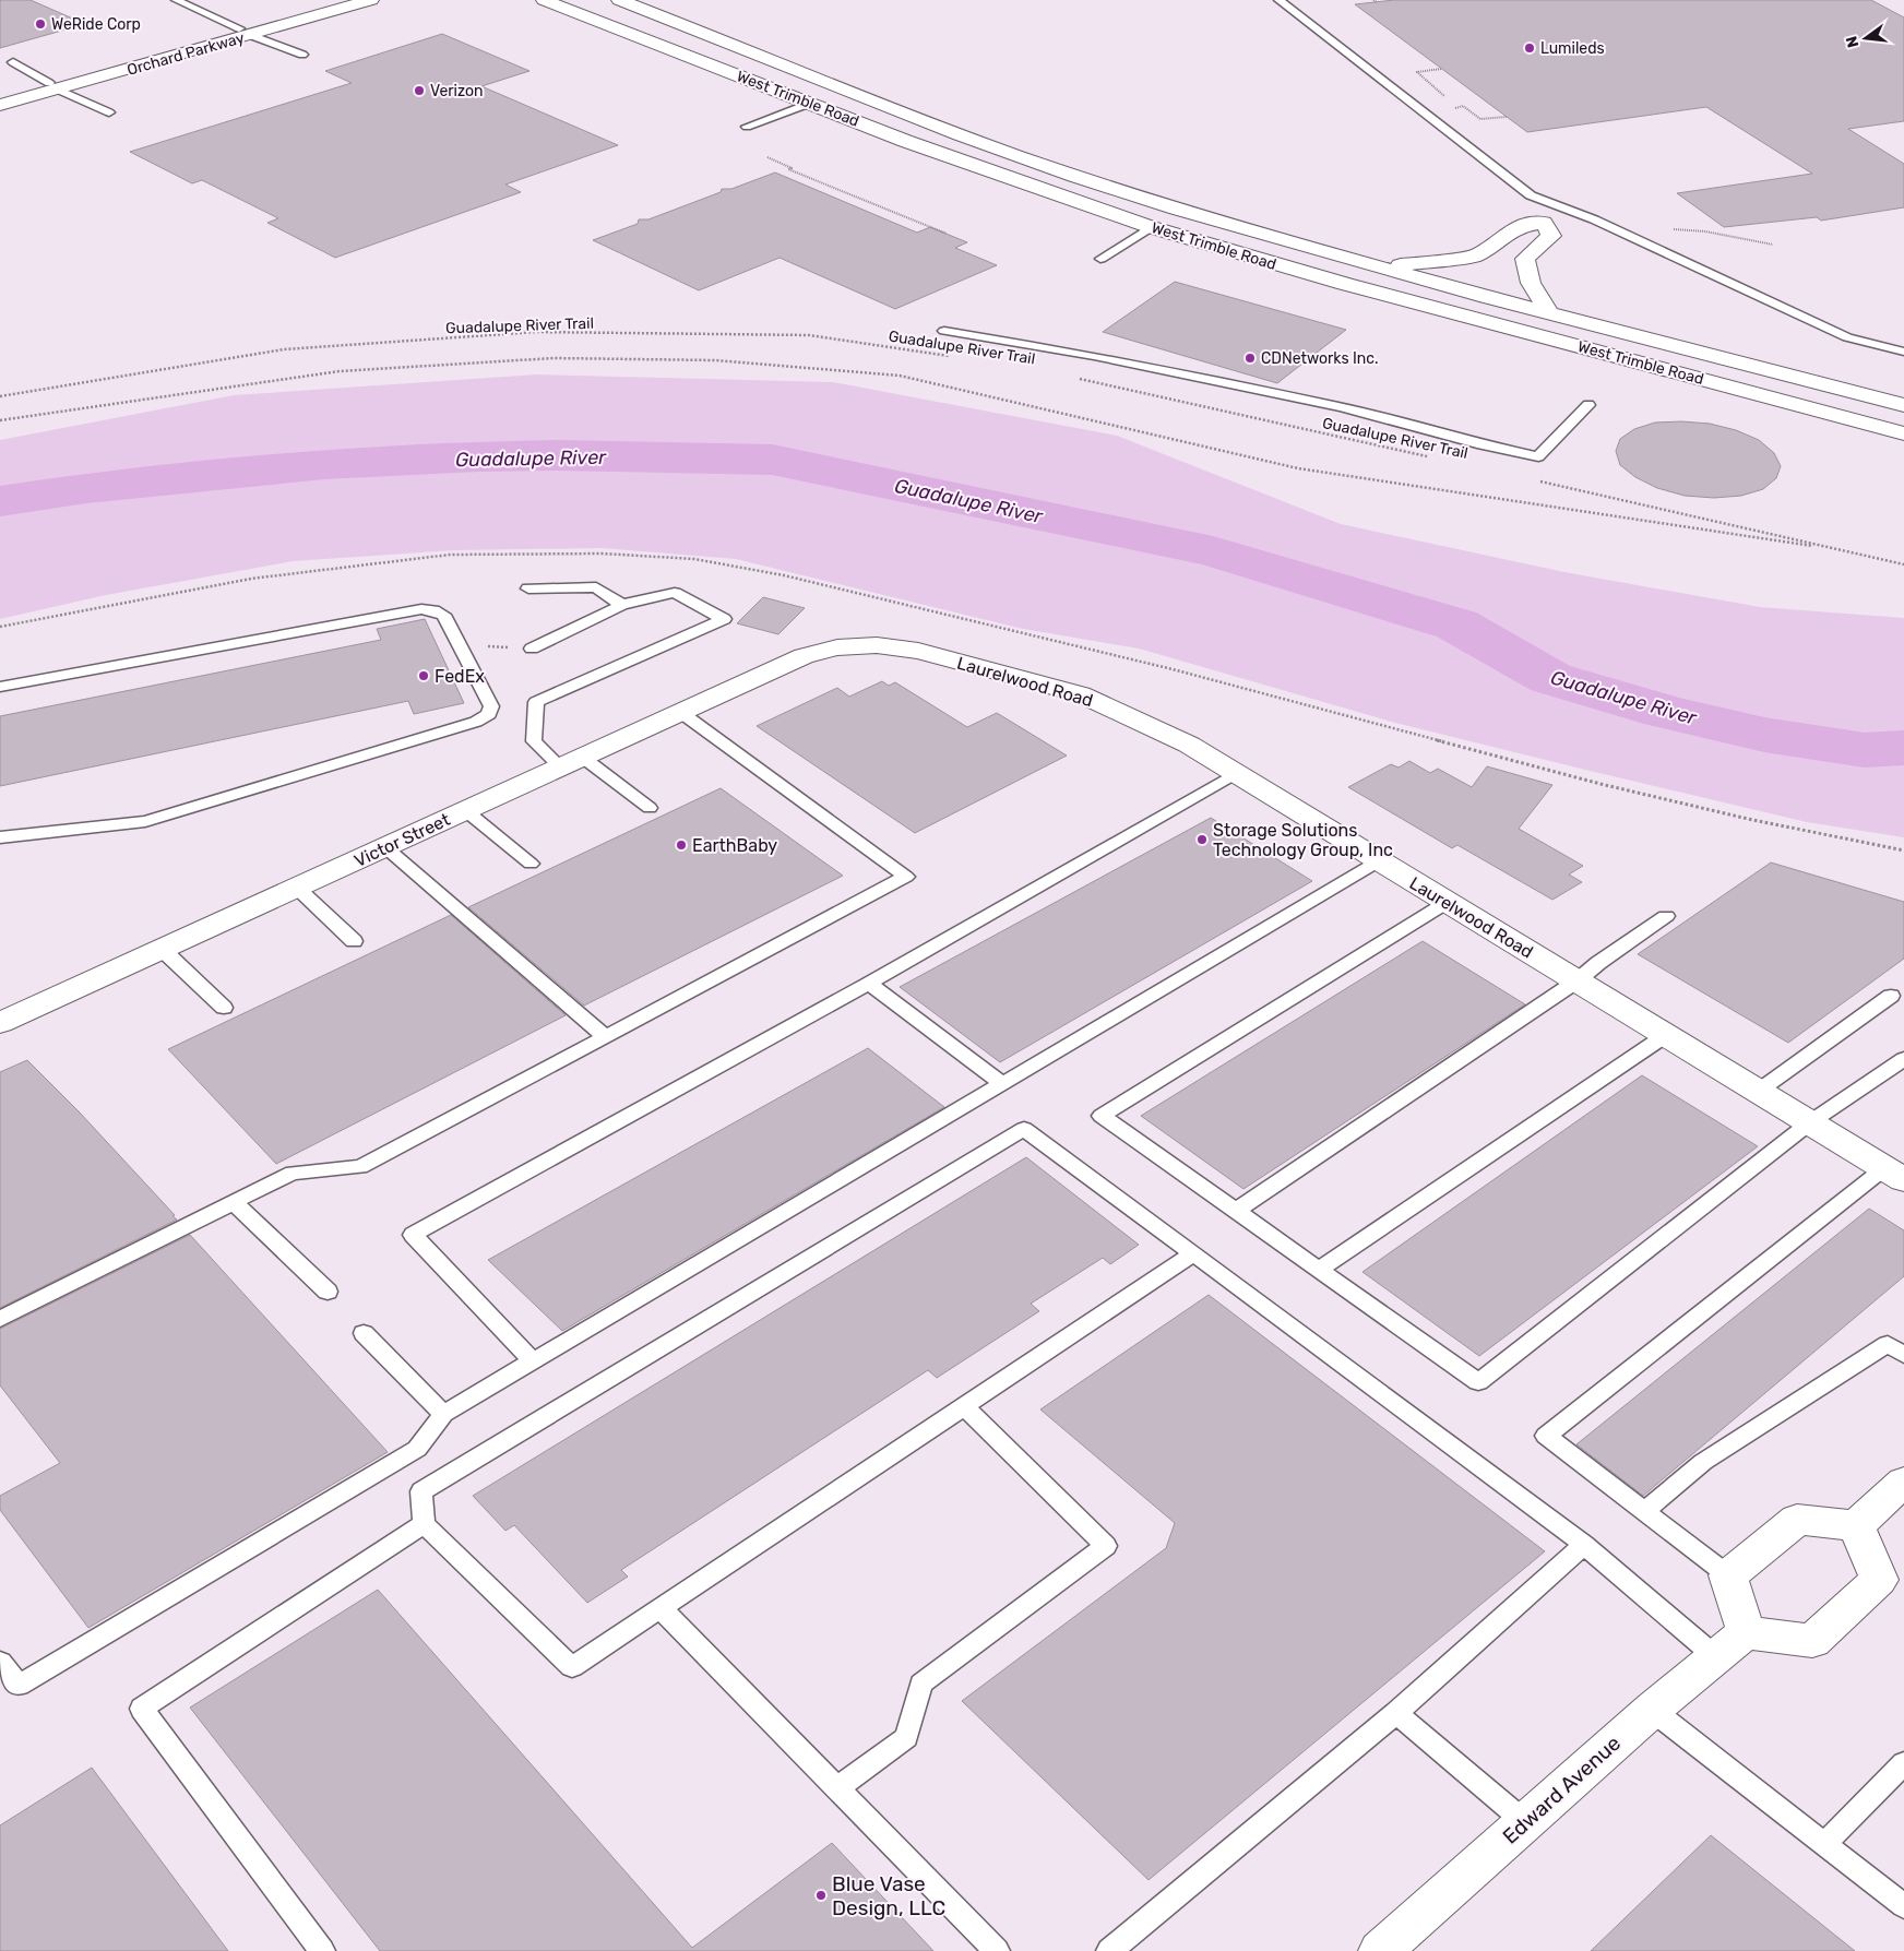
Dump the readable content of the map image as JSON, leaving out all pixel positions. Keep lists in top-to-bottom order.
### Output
{
  "streets": {
    "main road": [
      "Orchard Parkway",
      "West Trimble Road",
      "Laurelwood Road",
      "Victor Street",
      "Edward Avenue"
    ],
    "path": ["Guadalupe River Trail"]
  },
  "crossings": [
    ["Laurelwood Road", "Victor Street"]
  ],
  "water": ["Guadalupe River"],
  "places": [
    "WeRide Corp",
    "Lumileds",
    "Verizon",
    "CDNetworks Inc.",
    "FedEx",
    "Storage Solutions Technology Group, Inc",
    "EarthBaby",
    "Blue Vase Design, LLC"
  ],
  "north": "left"
}
